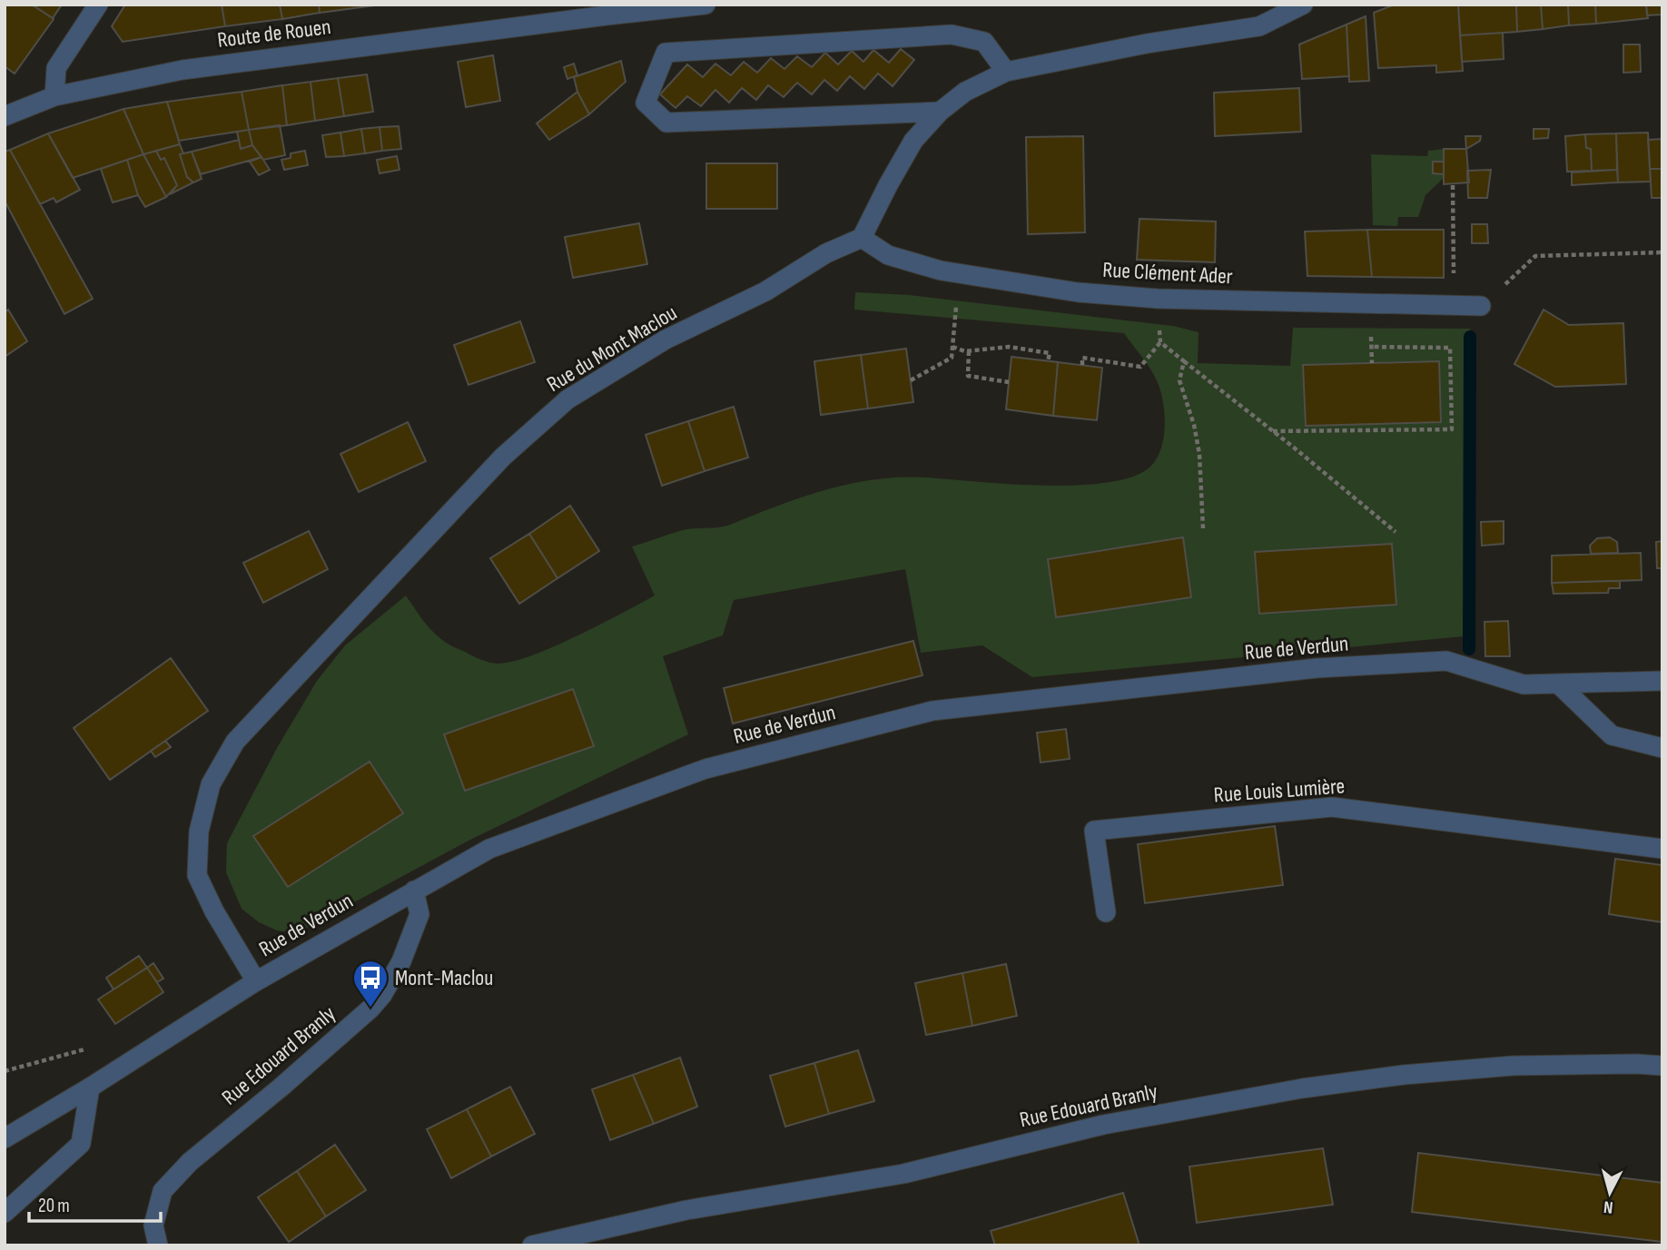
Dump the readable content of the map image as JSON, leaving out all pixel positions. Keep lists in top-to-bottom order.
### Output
{
  "streets": {
    "street": [
      "Route de Rouen",
      "Rue Clément Ader",
      "Rue du Mont Maclou",
      "Rue de Verdun",
      "Rue Louis Lumière",
      "Rue Edouard Branly"
    ]
  },
  "crossings": [
    ["Rue Clément Ader", "Rue du Mont Maclou"],
    ["Rue du Mont Maclou", "Rue de Verdun"],
    ["Rue de Verdun", "Rue Edouard Branly"]
  ],
  "places": {
    "bus stop": ["Mont-Maclou"]
  },
  "scale_bar": "20 m",
  "north": "bottom"
}
